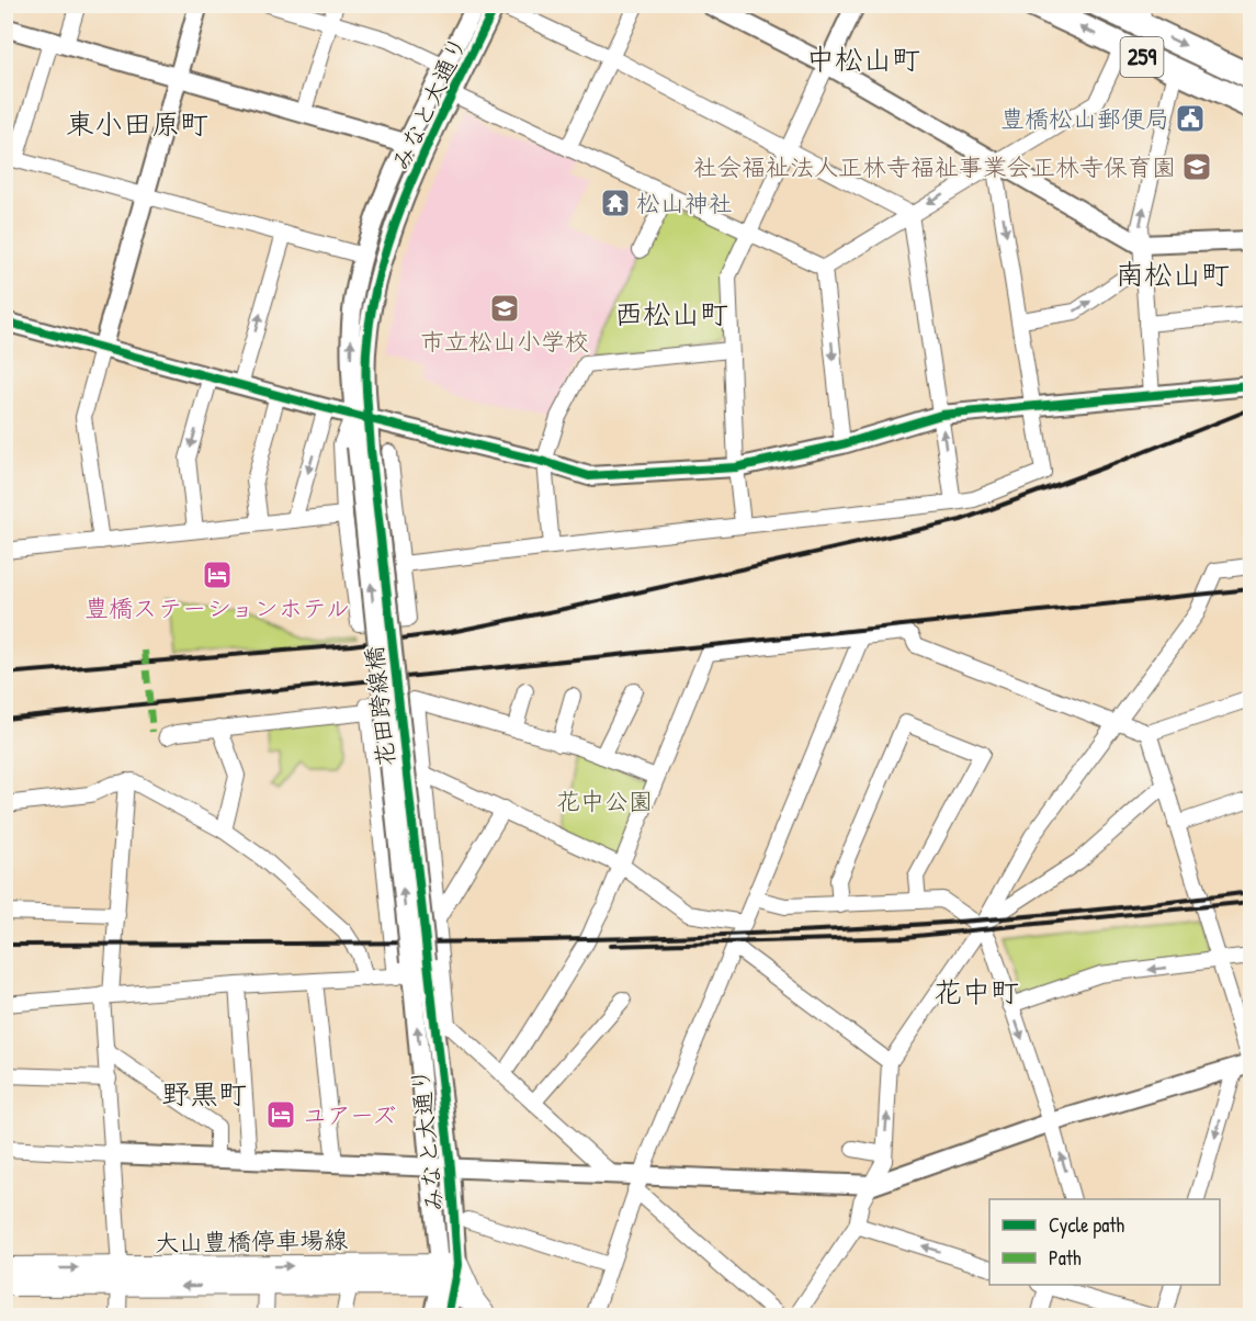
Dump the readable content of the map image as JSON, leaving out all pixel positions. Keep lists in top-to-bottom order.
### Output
{
  "streets": {
    "highway": ["259"],
    "main road": ["大山豊橋停車場線"],
    "street": ["みなと大通り", "花田跨線橋"]
  },
  "crossings": [
    ["みなと大通り", "花田跨線橋"],
    ["みなと大通り", "大山豊橋停車場線"]
  ],
  "districts": [
    "中松山町",
    "東小田原町",
    "南松山町",
    "西松山町",
    "花中町",
    "野黒町"
  ],
  "parks": ["花中公園"],
  "places": {
    "public building": ["豊橋松山郵便局"],
    "school or university": ["社会福祉法人正林寺福祉事業会正林寺保育園", "市立松山小学校"],
    "temple": ["松山神社"],
    "hotel": ["豊橋ステーションホテル", "ユアーズ"]
  },
  "legend": ["Cycle path", "Path"]
}
